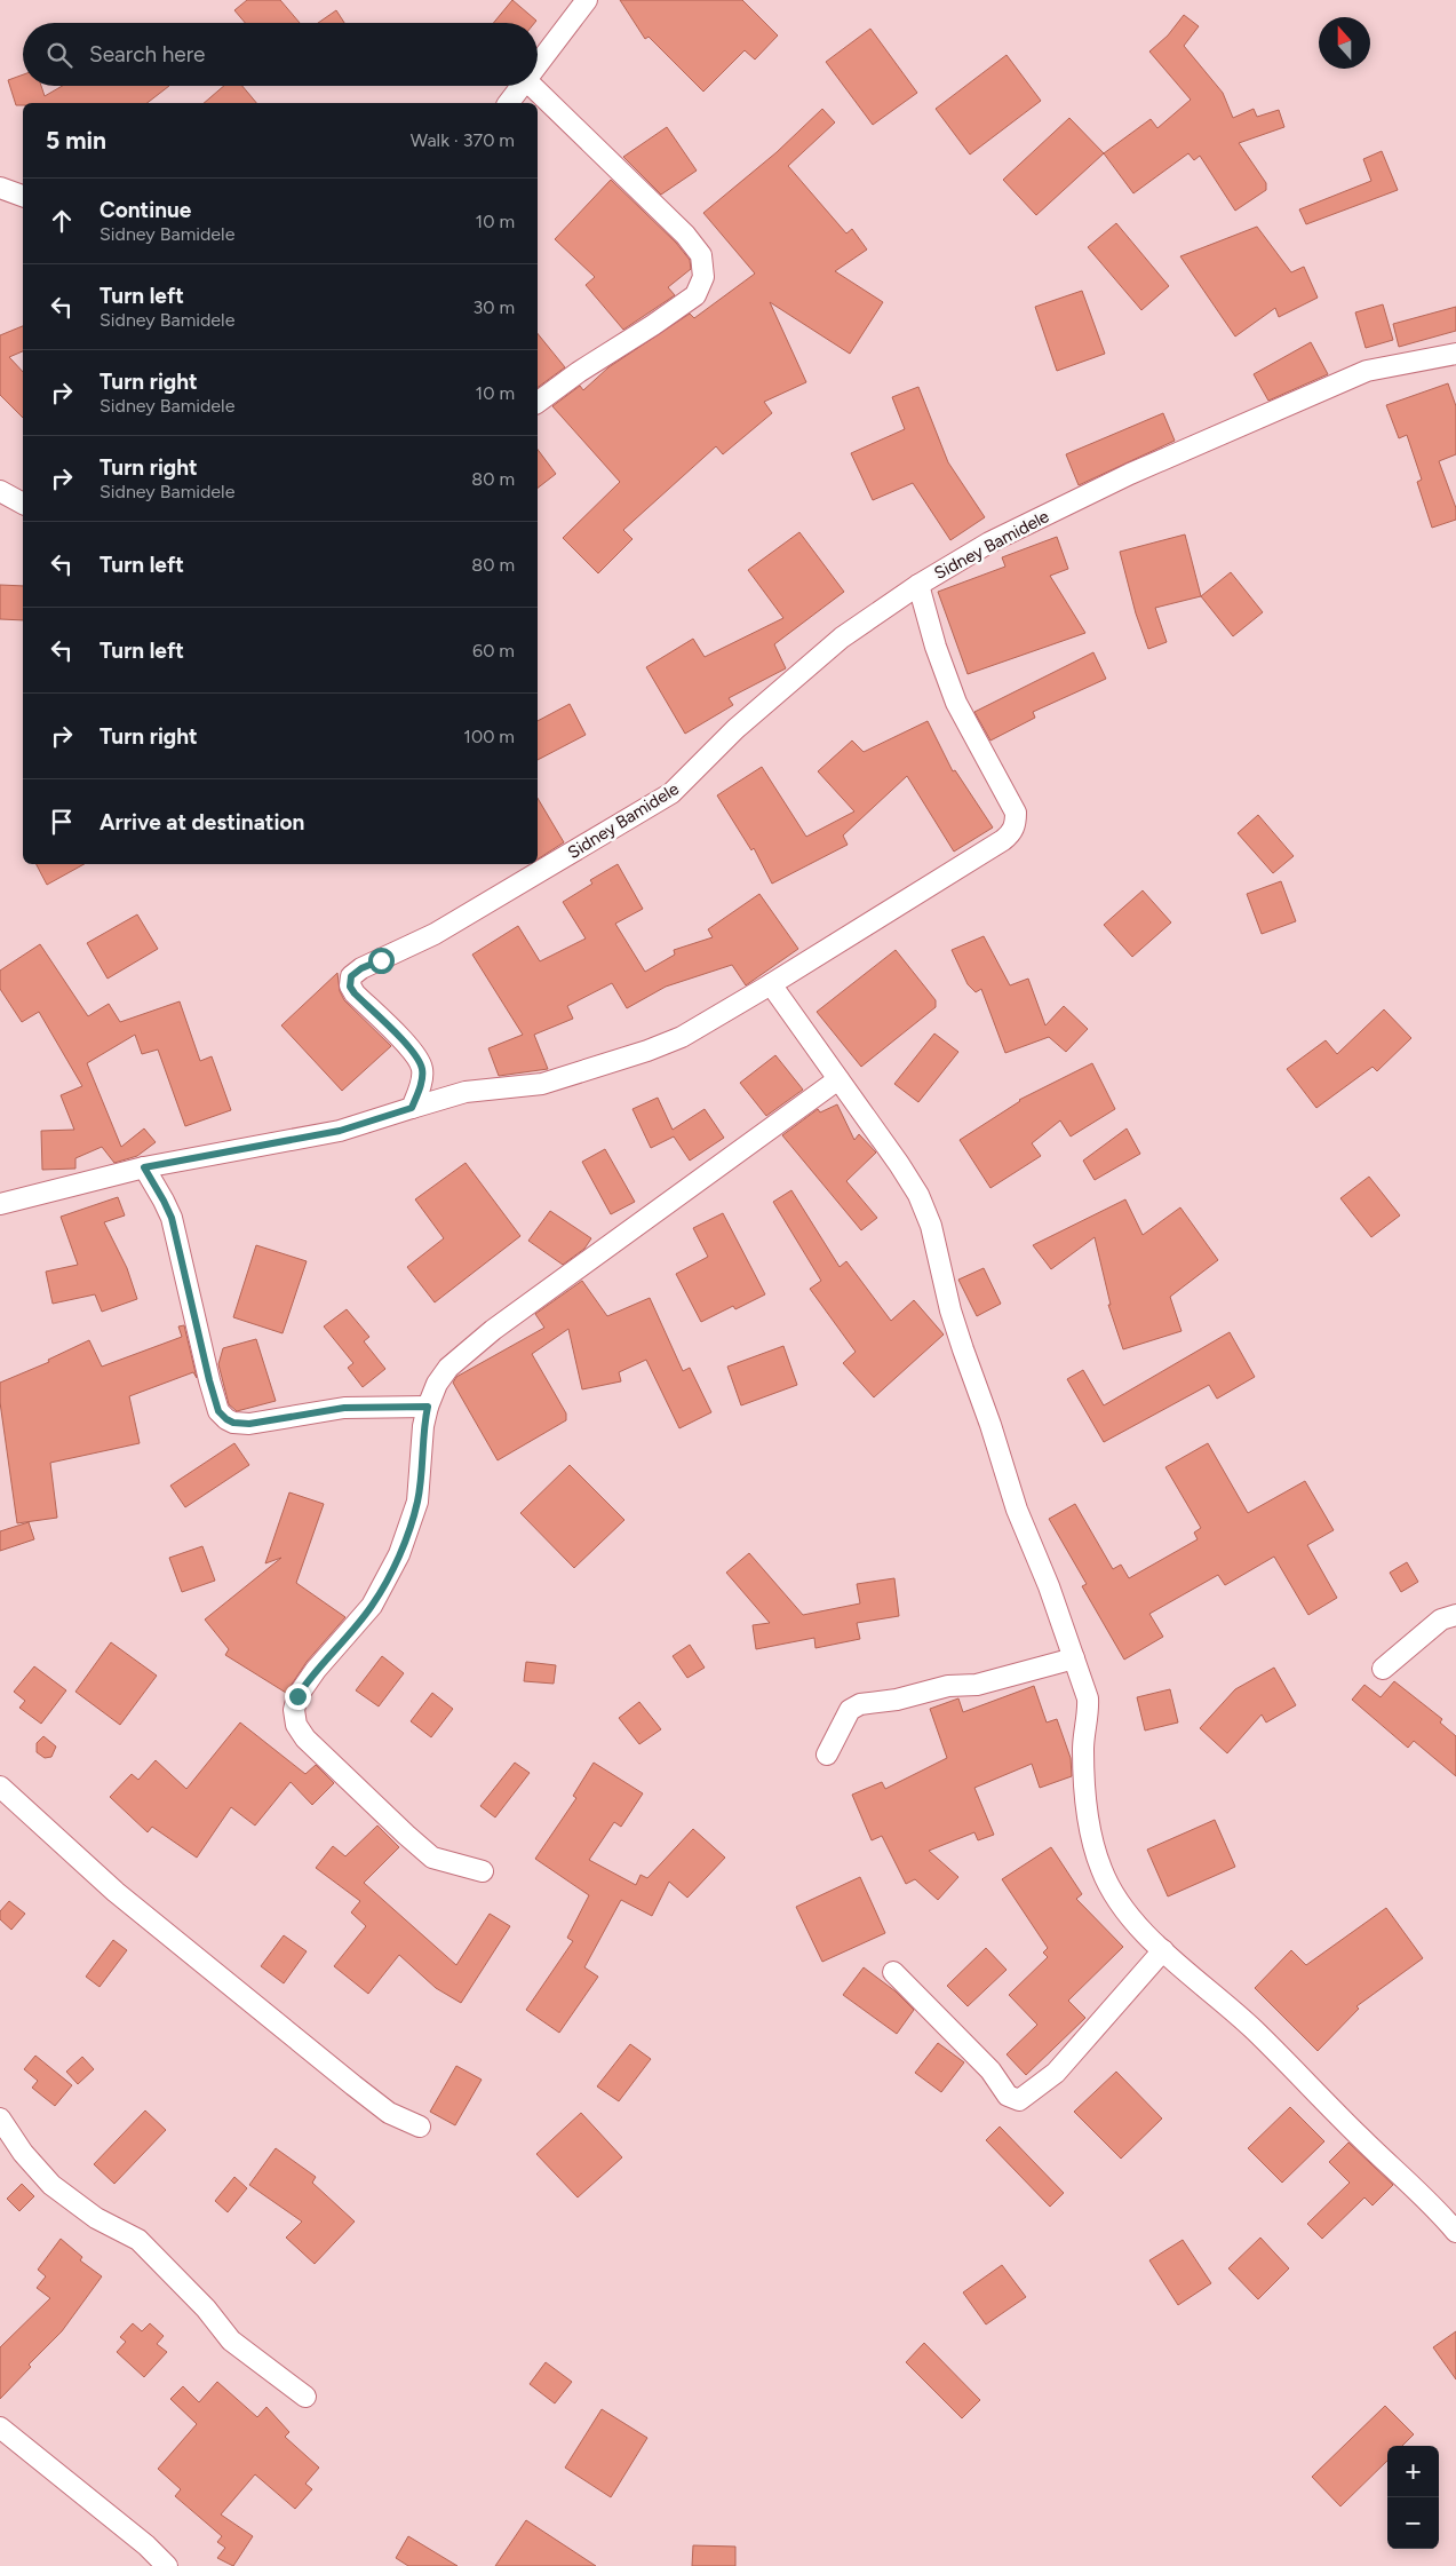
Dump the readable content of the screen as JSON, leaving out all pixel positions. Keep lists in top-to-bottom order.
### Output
{
  "streets": {
    "street": ["Sidney Bamidele"]
  },
  "north": "top",
  "page": {
    "search": "Search here",
    "heading": ["5 min", "Walk · 370 m"],
    "list": [
      ["Continue", "Sidney Bamidele", "10 m"],
      ["Turn left", "Sidney Bamidele", "30 m"],
      ["Turn right", "Sidney Bamidele", "10 m"],
      ["Turn right", "Sidney Bamidele", "80 m"],
      ["Turn left", "80 m"],
      ["Turn left", "60 m"],
      ["Turn right", "100 m"],
      "Arrive at destination"
    ],
    "map_buttons": ["+", "−"]
  }
}
